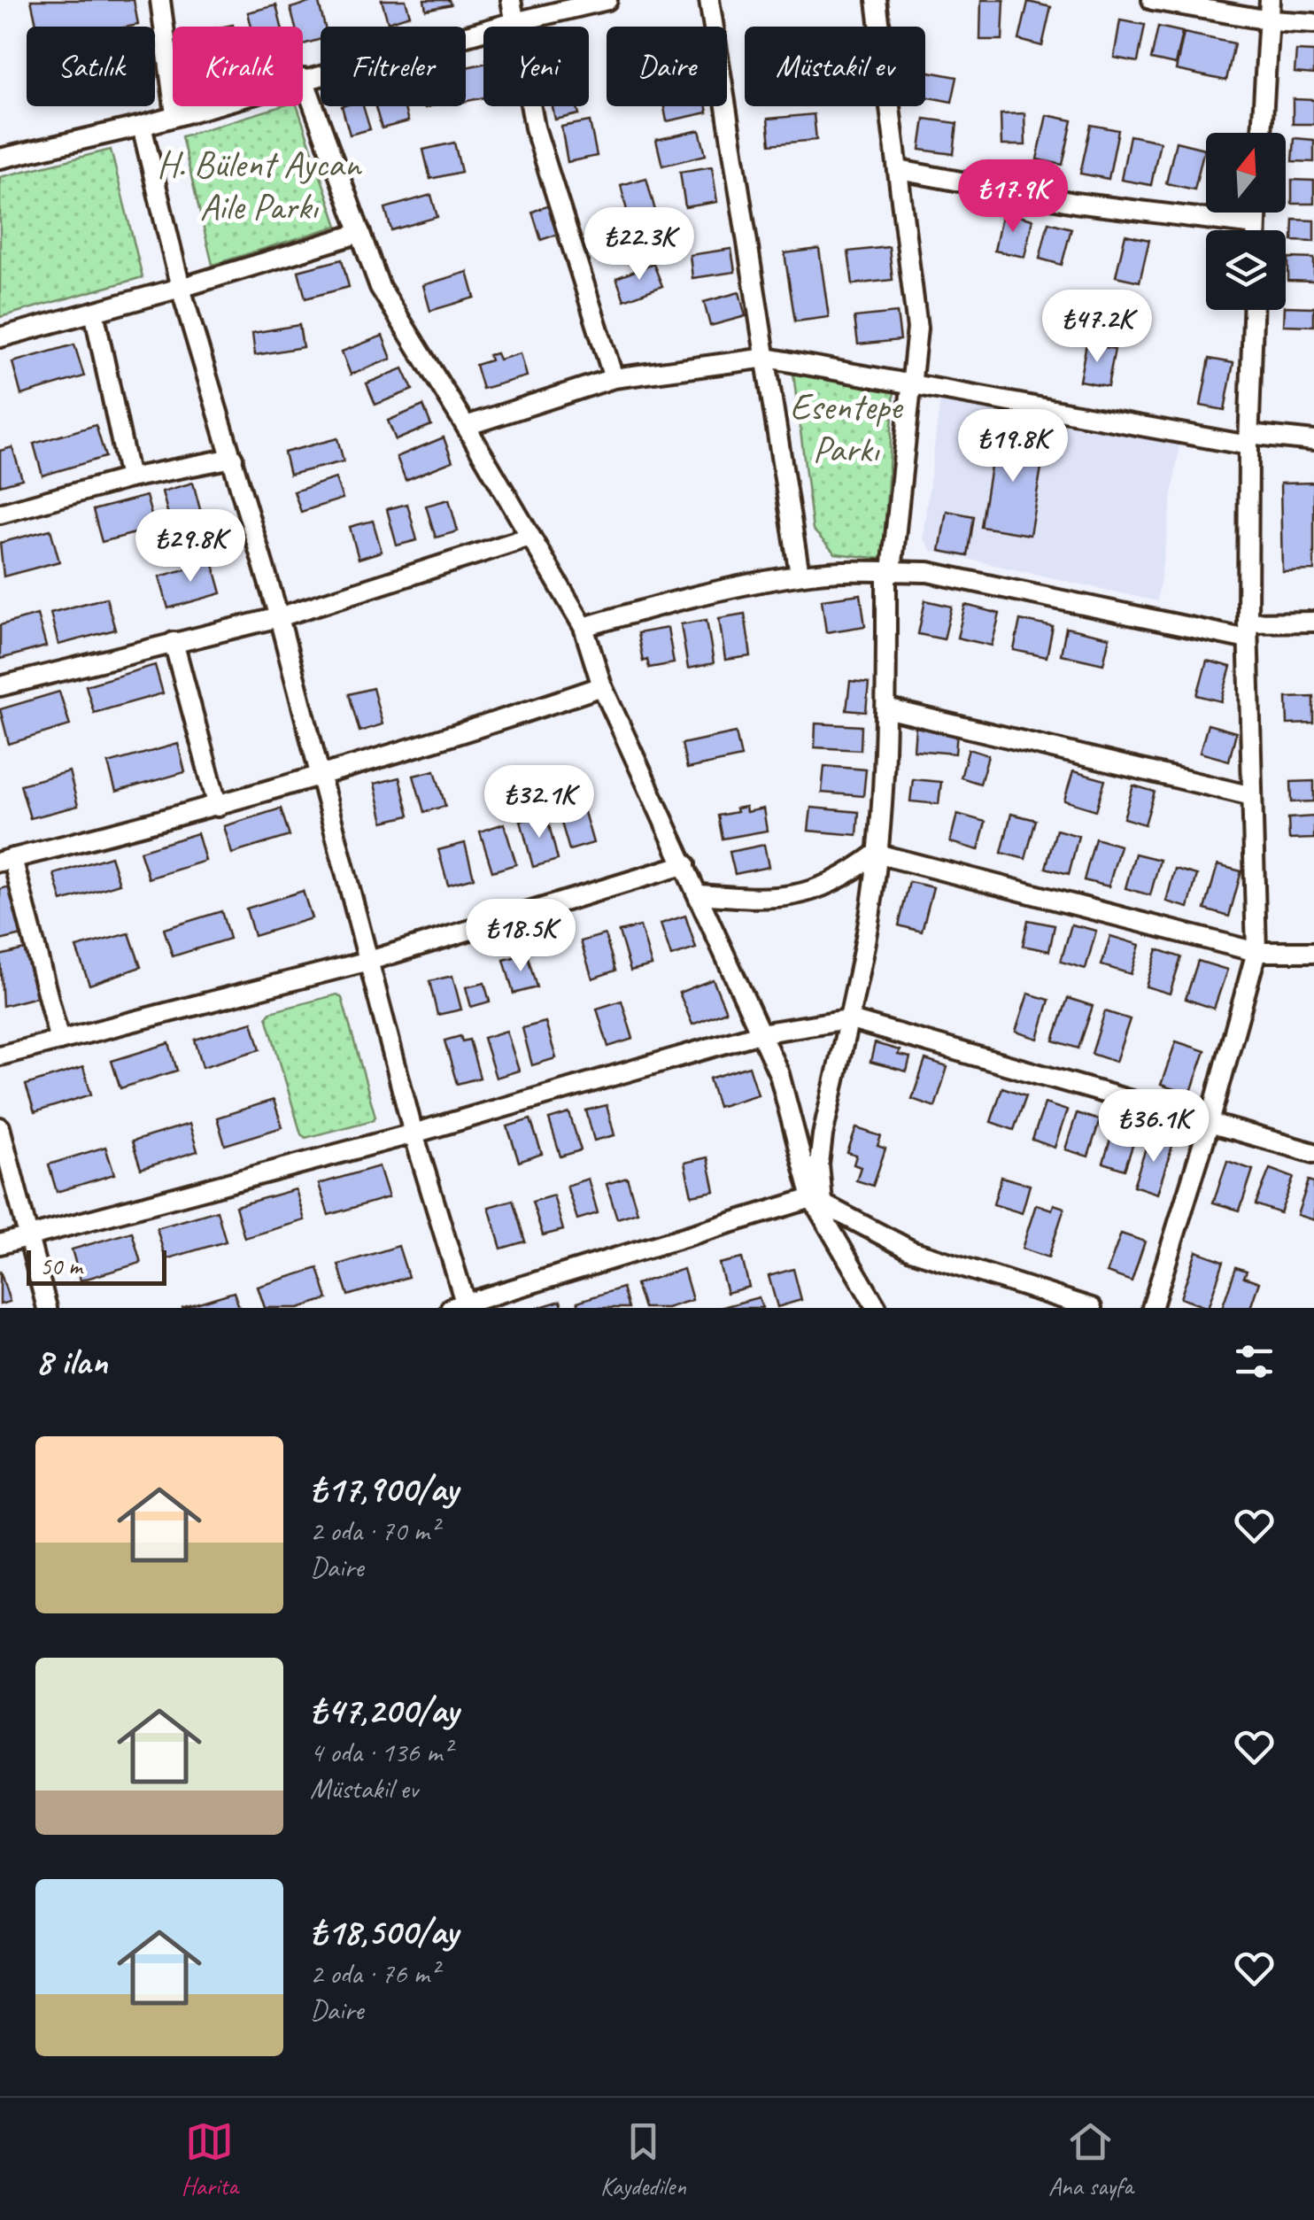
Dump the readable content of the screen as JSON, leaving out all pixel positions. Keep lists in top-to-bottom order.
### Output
{
  "parks": ["H. Bülent Aycan Aile Parkı", "Esentepe Parkı"],
  "scale_bar": "50 m",
  "north": "top",
  "page": {
    "chip": [
      "Satılık",
      "Kiralık",
      "Filtreler",
      "Yeni",
      "Daire",
      "Müstakil ev"
    ],
    "price": [
      "₺17.9K",
      "₺22.3K",
      "₺47.2K",
      "₺19.8K",
      "₺29.8K",
      "₺32.1K",
      "₺18.5K",
      "₺36.1K"
    ],
    "scale": "50 m",
    "heading": "8 ilan",
    "list": [
      {
        "name": "₺17,900/ay",
        "note": "2 oda · 70 m² · Daire"
      },
      {
        "name": "₺47,200/ay",
        "note": "4 oda · 136 m² · Müstakil ev"
      },
      {
        "name": "₺18,500/ay",
        "note": "2 oda · 76 m² · Daire"
      }
    ],
    "tabs": ["Harita", "Kaydedilen", "Ana sayfa"]
  }
}
